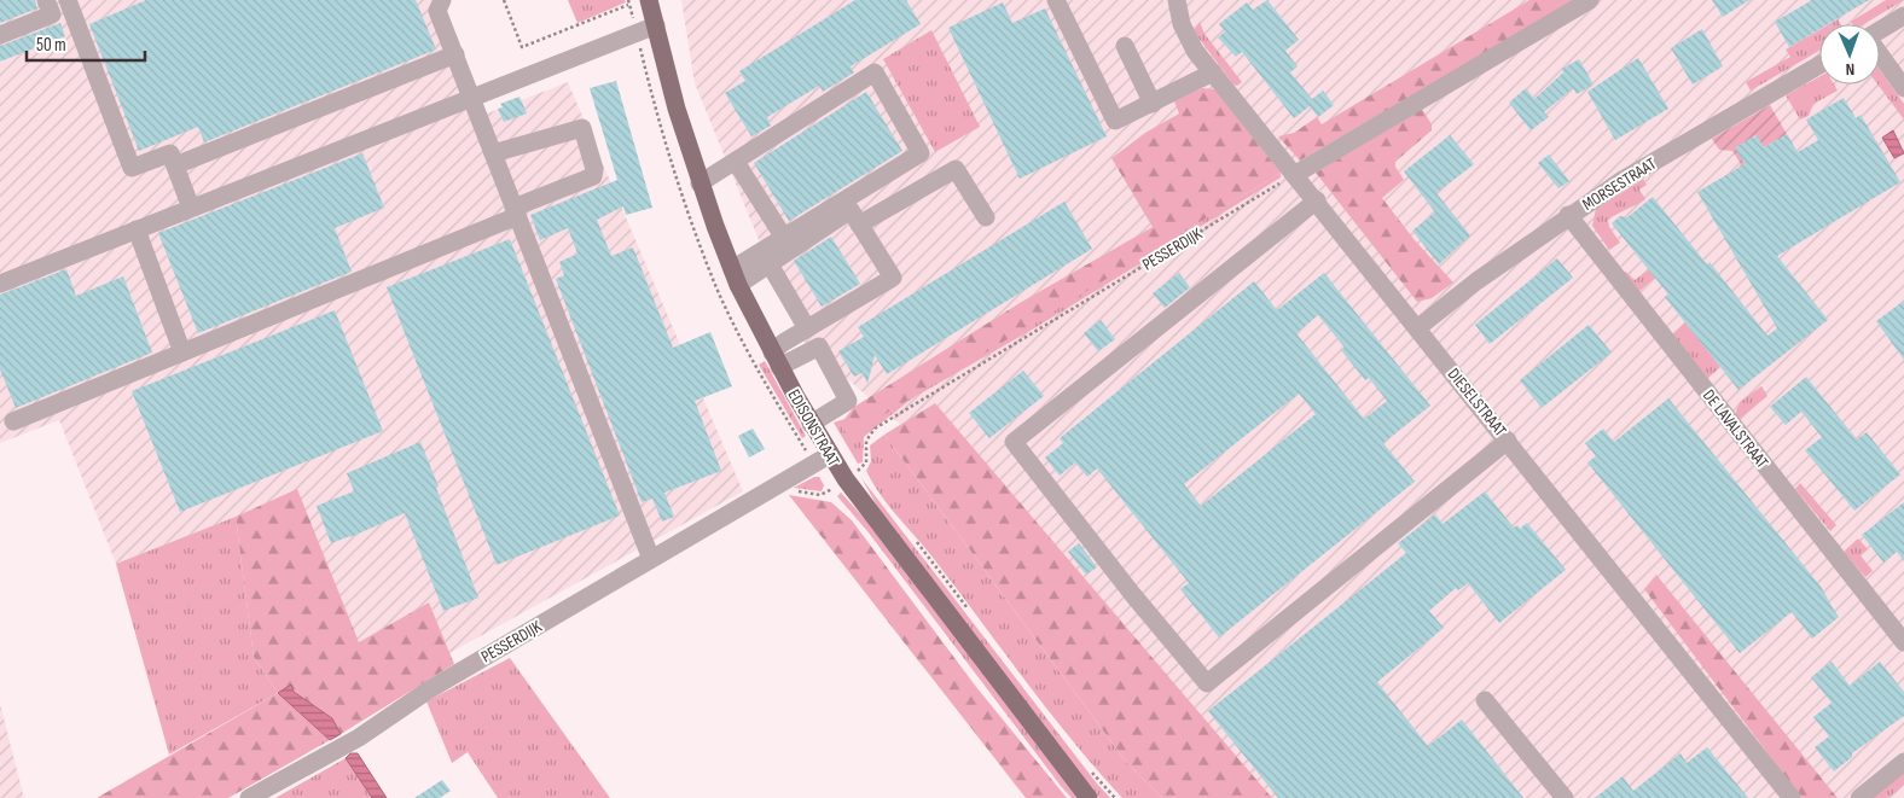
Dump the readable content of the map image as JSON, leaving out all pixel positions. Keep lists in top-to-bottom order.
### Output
{
  "streets": {
    "main road": ["EDISONSTRAAT"],
    "street": [
      "MORSESTRAAT",
      "PESSERDIJK",
      "DIESELSTRAAT",
      "DE LAVALSTRAAT"
    ]
  },
  "crossings": [
    ["MORSESTRAAT", "DIESELSTRAAT"],
    ["MORSESTRAAT", "DE LAVALSTRAAT"],
    ["PESSERDIJK", "DIESELSTRAAT"],
    ["PESSERDIJK", "EDISONSTRAAT"]
  ],
  "scale_bar": "50 m",
  "north": "bottom"
}
